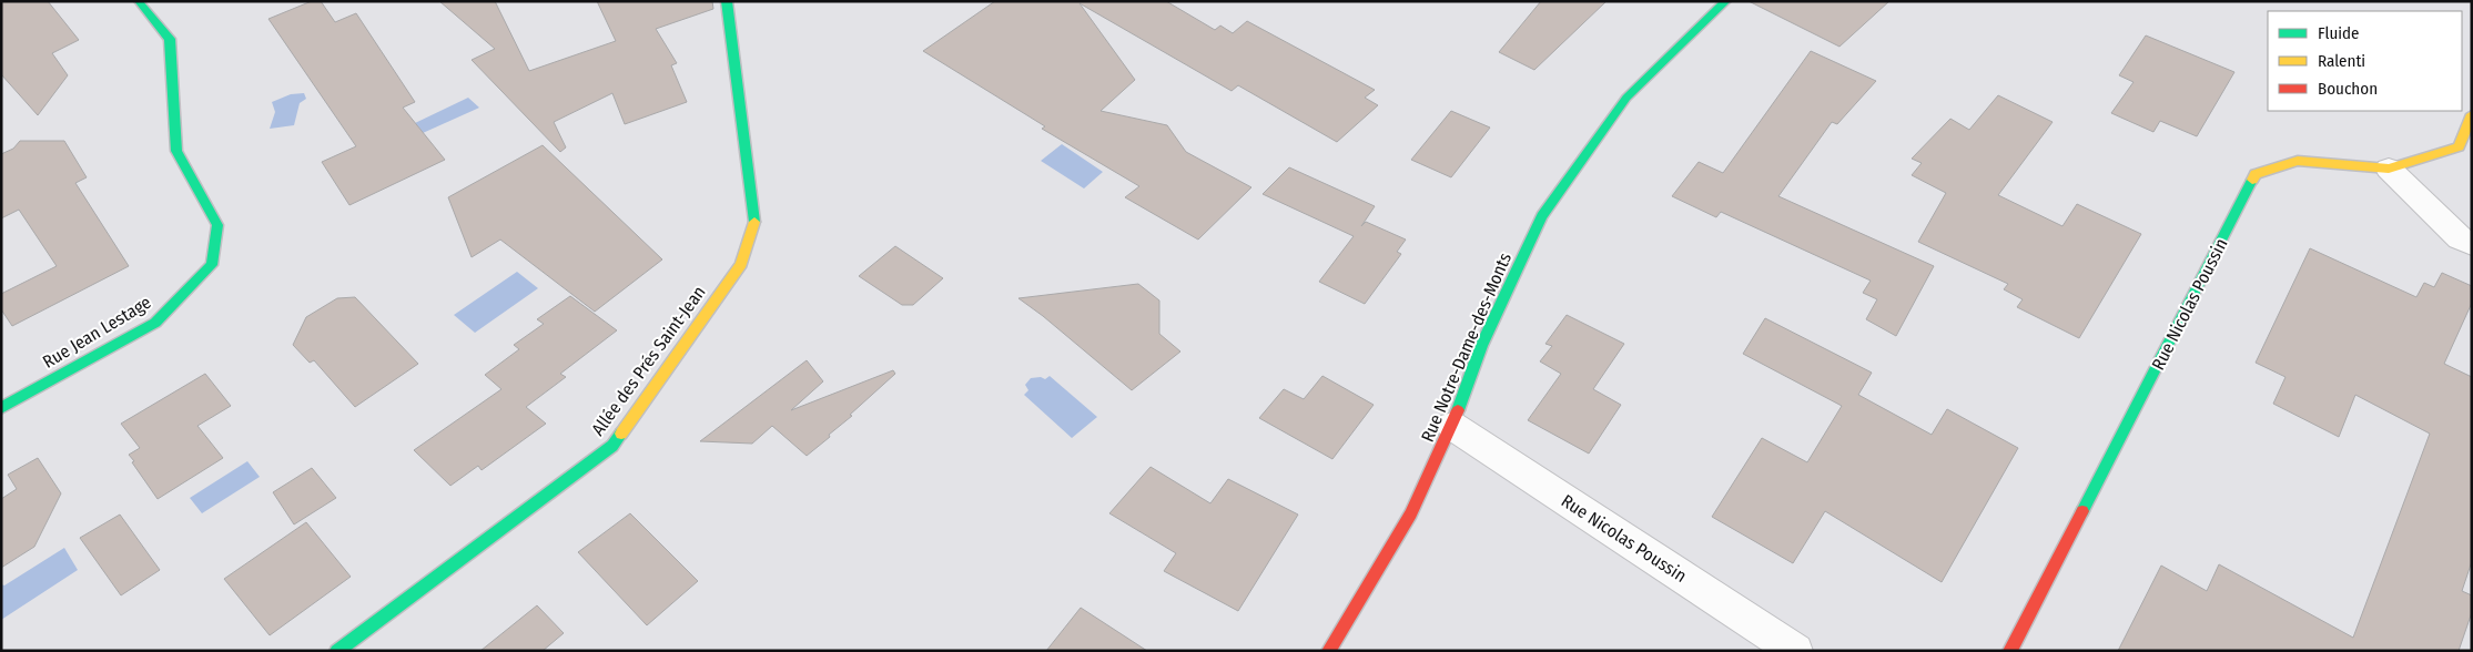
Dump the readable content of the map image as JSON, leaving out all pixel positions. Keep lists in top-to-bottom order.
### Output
{
  "streets": {
    "street": [
      "Rue Nicolas Poussin",
      "Rue Jean Lestage",
      "Rue Notre-Dame-des-Monts",
      "Allée des Prés Saint-Jean"
    ]
  },
  "crossings": [
    ["Rue Nicolas Poussin", "Rue Notre-Dame-des-Monts"]
  ],
  "legend": ["Fluide", "Ralenti", "Bouchon"]
}
